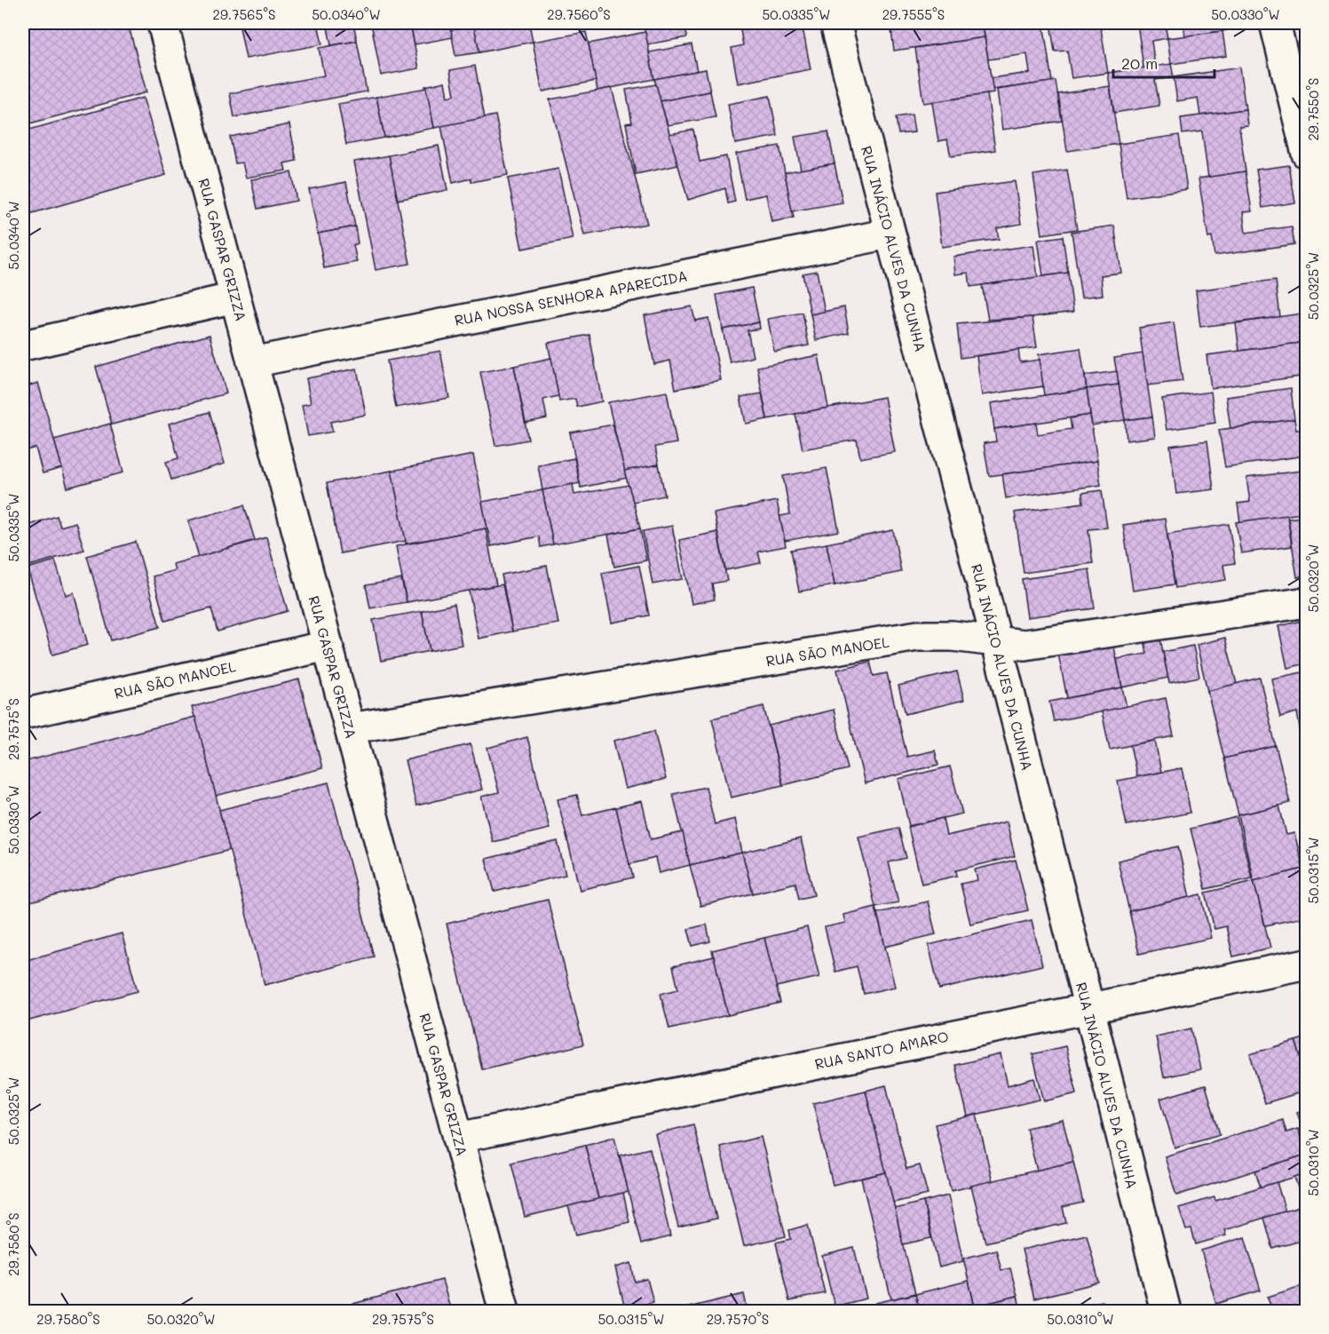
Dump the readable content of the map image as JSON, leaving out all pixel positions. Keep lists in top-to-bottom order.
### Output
{
  "streets": {
    "street": [
      "RUA INÁCIO ALVES DA CUNHA",
      "RUA GASPAR GRIZZA",
      "RUA NOSSA SENHORA APARECIDA",
      "RUA SÃO MANOEL",
      "RUA SANTO AMARO"
    ]
  },
  "crossings": [
    ["RUA INÁCIO ALVES DA CUNHA", "RUA NOSSA SENHORA APARECIDA"],
    ["RUA INÁCIO ALVES DA CUNHA", "RUA SÃO MANOEL"],
    ["RUA INÁCIO ALVES DA CUNHA", "RUA SANTO AMARO"],
    ["RUA GASPAR GRIZZA", "RUA NOSSA SENHORA APARECIDA"],
    ["RUA GASPAR GRIZZA", "RUA SÃO MANOEL"],
    ["RUA GASPAR GRIZZA", "RUA SANTO AMARO"]
  ],
  "scale_bar": "20 m",
  "coordinates": [
    "29.7565°S",
    "50.0340°W",
    "29.7560°S",
    "50.0335°W",
    "29.7555°S",
    "50.0330°W",
    "29.7550°S",
    "50.0325°W",
    "50.0320°W",
    "29.7575°S",
    "50.0315°W",
    "50.0310°W",
    "29.7580°S",
    "29.7570°S"
  ]
}
